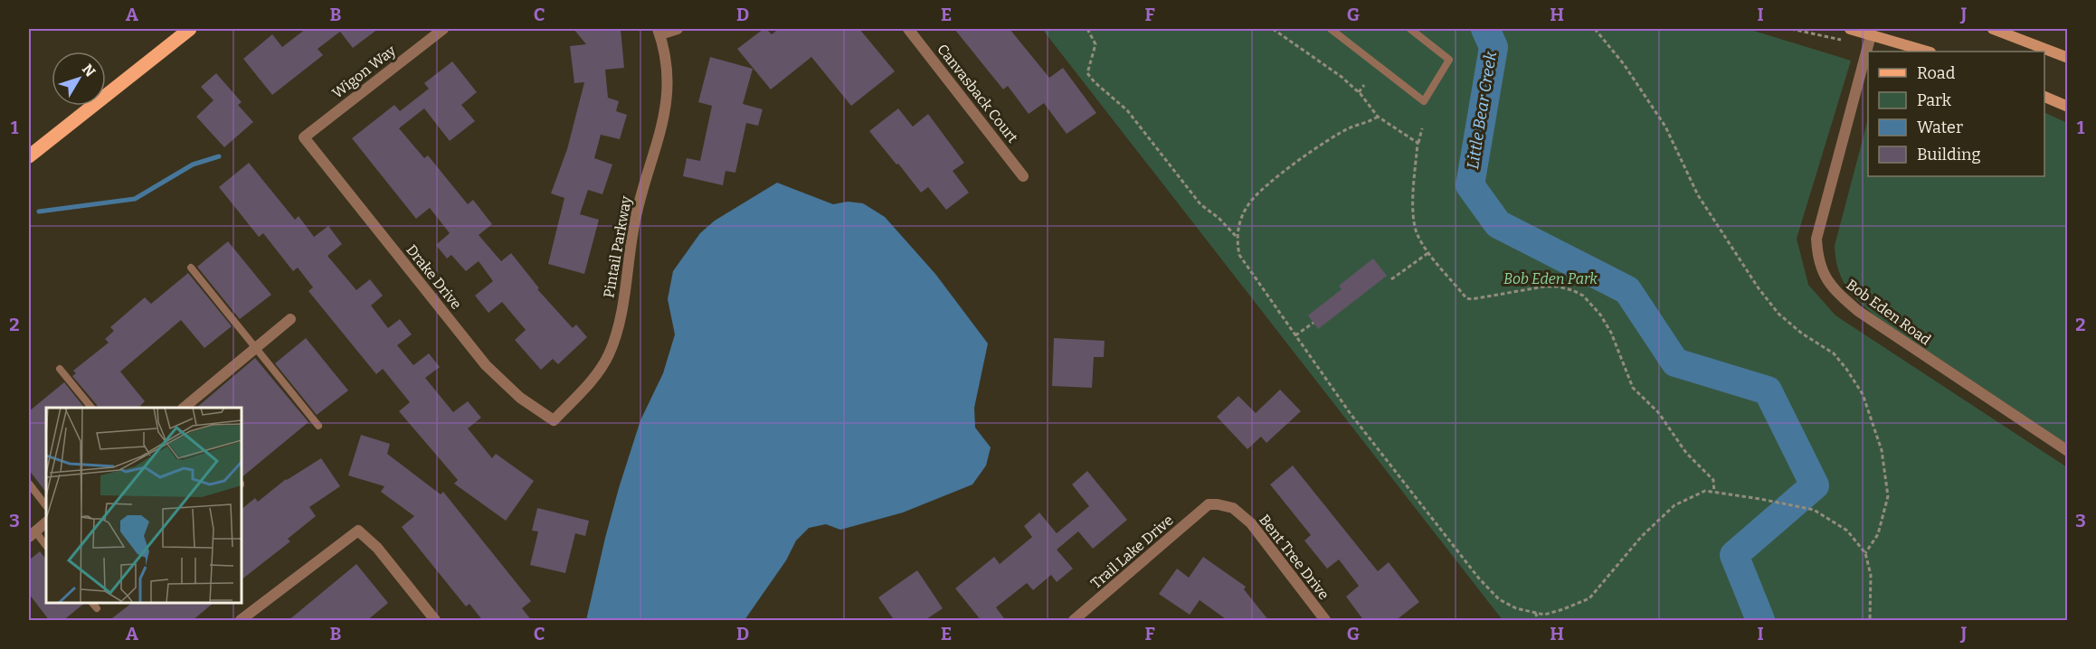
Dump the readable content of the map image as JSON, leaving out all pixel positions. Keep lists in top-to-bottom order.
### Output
{
  "streets": {
    "street": [
      "Wigon Way",
      "Canvasback Court",
      "Pintail Parkway",
      "Drake Drive",
      "Bob Eden Road",
      "Trail Lake Drive",
      "Bent Tree Drive"
    ]
  },
  "crossings": [
    ["Wigon Way", "Drake Drive"],
    ["Pintail Parkway", "Drake Drive"],
    ["Trail Lake Drive", "Bent Tree Drive"]
  ],
  "water": ["Little Bear Creek"],
  "parks": ["Bob Eden Park"],
  "legend": [
    "Road",
    "Park",
    "Water",
    "Building"
  ],
  "north": "top right",
  "grid": {
    "columns": [
      "A",
      "B",
      "C",
      "D",
      "E",
      "F",
      "G",
      "H",
      "I",
      "J"
    ],
    "rows": ["1", "2", "3"]
  }
}
